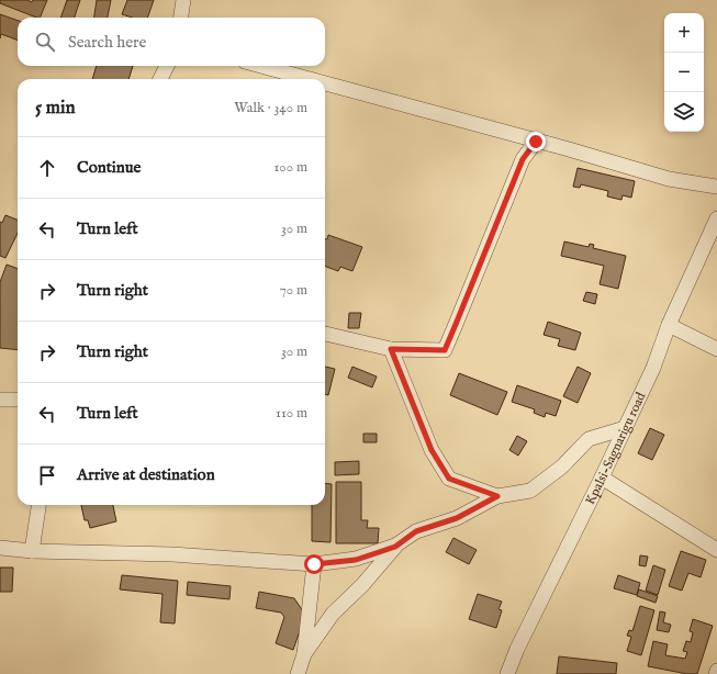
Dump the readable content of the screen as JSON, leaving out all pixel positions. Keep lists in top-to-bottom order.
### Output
{
  "streets": {
    "street": ["Kpalsi-Sagnarigu road"]
  },
  "page": {
    "map_buttons": ["+", "−"],
    "search": "Search here",
    "heading": ["5 min", "Walk · 340 m"],
    "list": [
      ["Continue", "100 m"],
      ["Turn left", "30 m"],
      ["Turn right", "70 m"],
      ["Turn right", "30 m"],
      ["Turn left", "110 m"],
      "Arrive at destination"
    ]
  }
}
